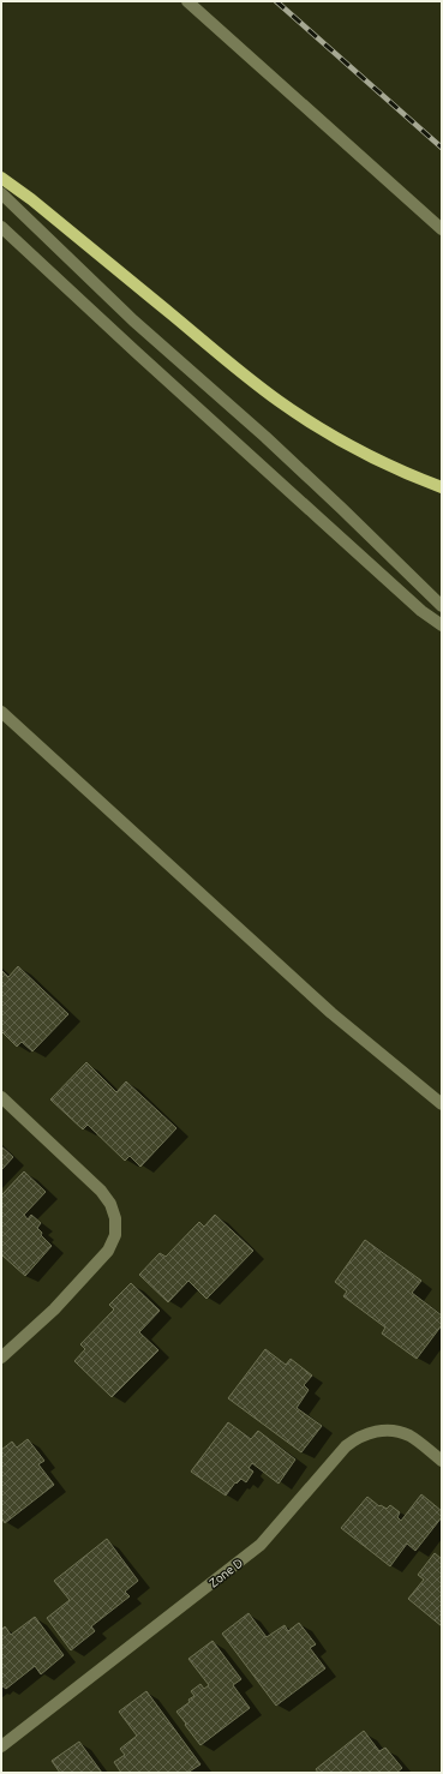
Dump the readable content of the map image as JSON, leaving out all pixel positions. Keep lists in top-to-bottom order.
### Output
{
  "streets": {
    "street": ["Zone D"]
  }
}
